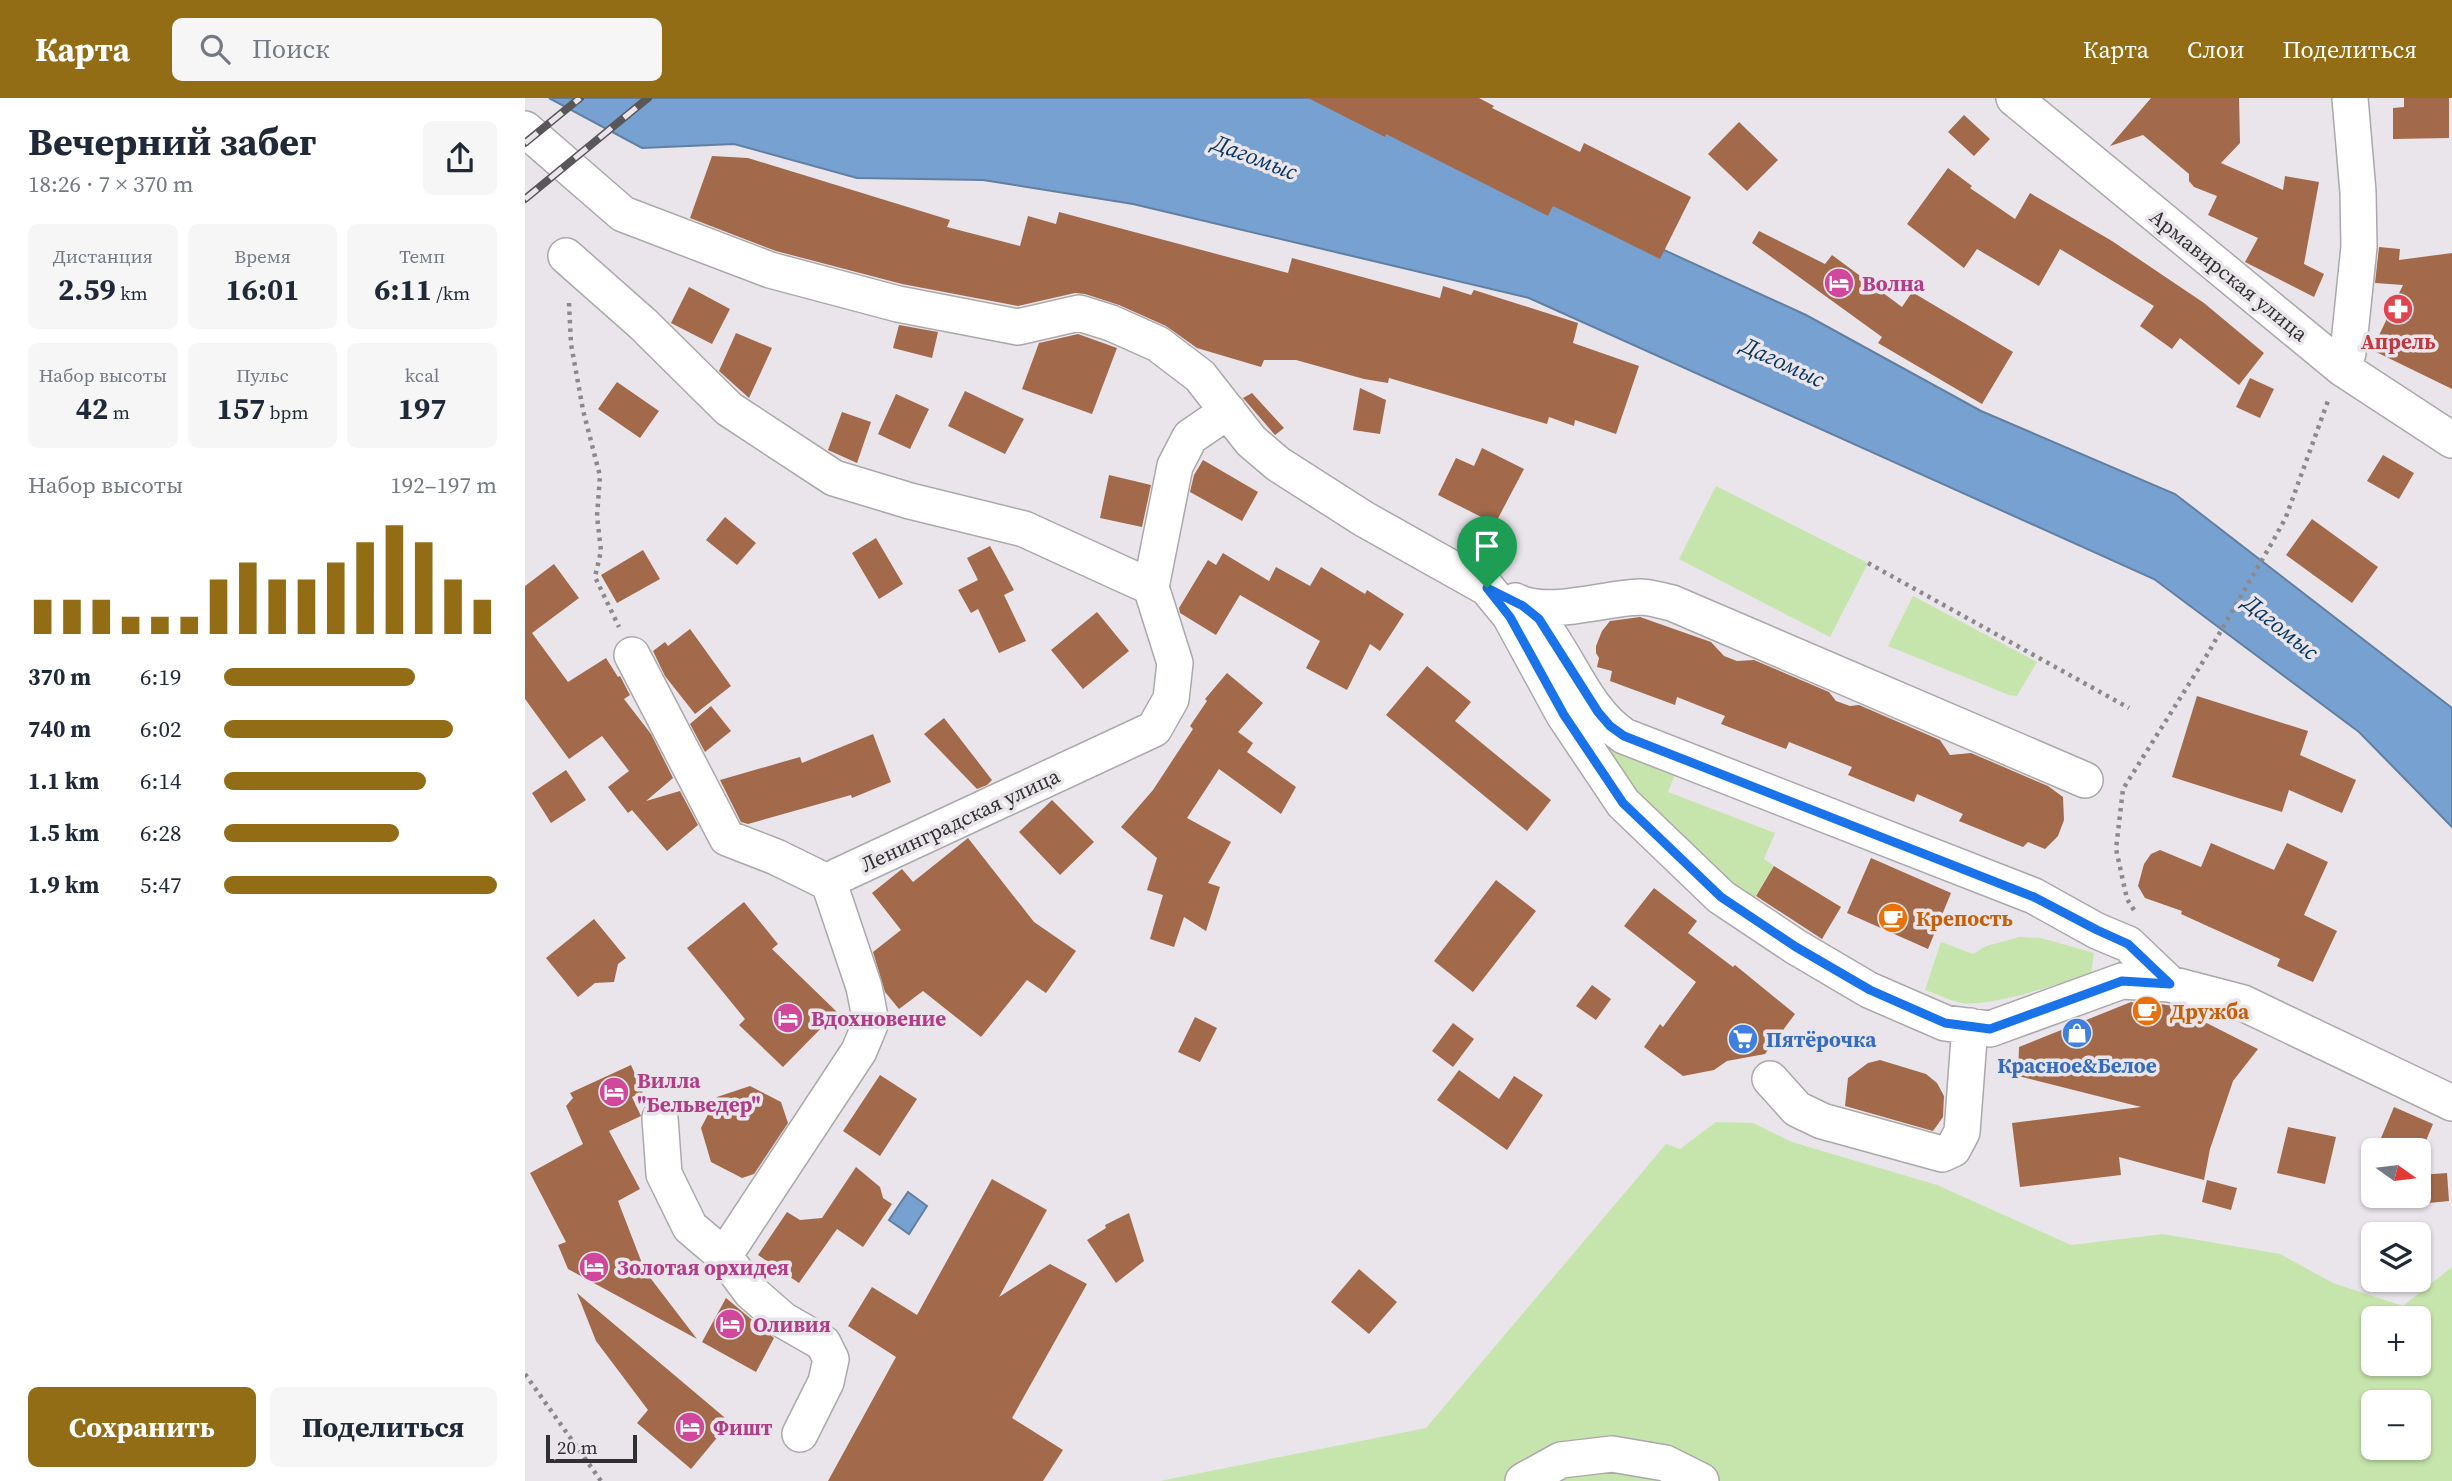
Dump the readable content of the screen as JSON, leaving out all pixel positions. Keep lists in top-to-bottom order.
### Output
{
  "streets": {
    "street": ["Армавирская улица", "Ленинградская улица"]
  },
  "water": ["Дагомыс"],
  "places": {
    "hotel": [
      "Волна",
      "Вдохновение",
      "Вилла \"Бельведер\"",
      "Золотая орхидея",
      "Оливия",
      "Фишт"
    ],
    "pharmacy": ["Апрель"],
    "cafe": ["Крепость", "Дружба"],
    "shop": ["Красное&Белое"],
    "supermarket": ["Пятёрочка"]
  },
  "scale_bar": "20 m",
  "north": "right",
  "page": {
    "header": "Карта",
    "search": "Поиск",
    "nav": ["Карта", "Слои", "Поделиться"],
    "heading": ["Вечерний забег", "18:26 · 7 × 370 m"],
    "stats": [
      ["Дистанция", "2.59 km"],
      ["Время", "16:01"],
      ["Темп", "6:11 /km"],
      ["Набор высоты", "42 m"],
      ["Пульс", "157 bpm"],
      ["kcal", "197"]
    ],
    "chart": ["Набор высоты", "192–197 m"],
    "list": [
      {
        "name": "370 m",
        "note": "6:19"
      },
      {
        "name": "740 m",
        "note": "6:02"
      },
      {
        "name": "1.1 km",
        "note": "6:14"
      },
      {
        "name": "1.5 km",
        "note": "6:28"
      },
      {
        "name": "1.9 km",
        "note": "5:47"
      }
    ],
    "map_buttons": ["+", "−"],
    "buttons": ["Сохранить", "Поделиться"],
    "scale": "20 m"
  }
}
